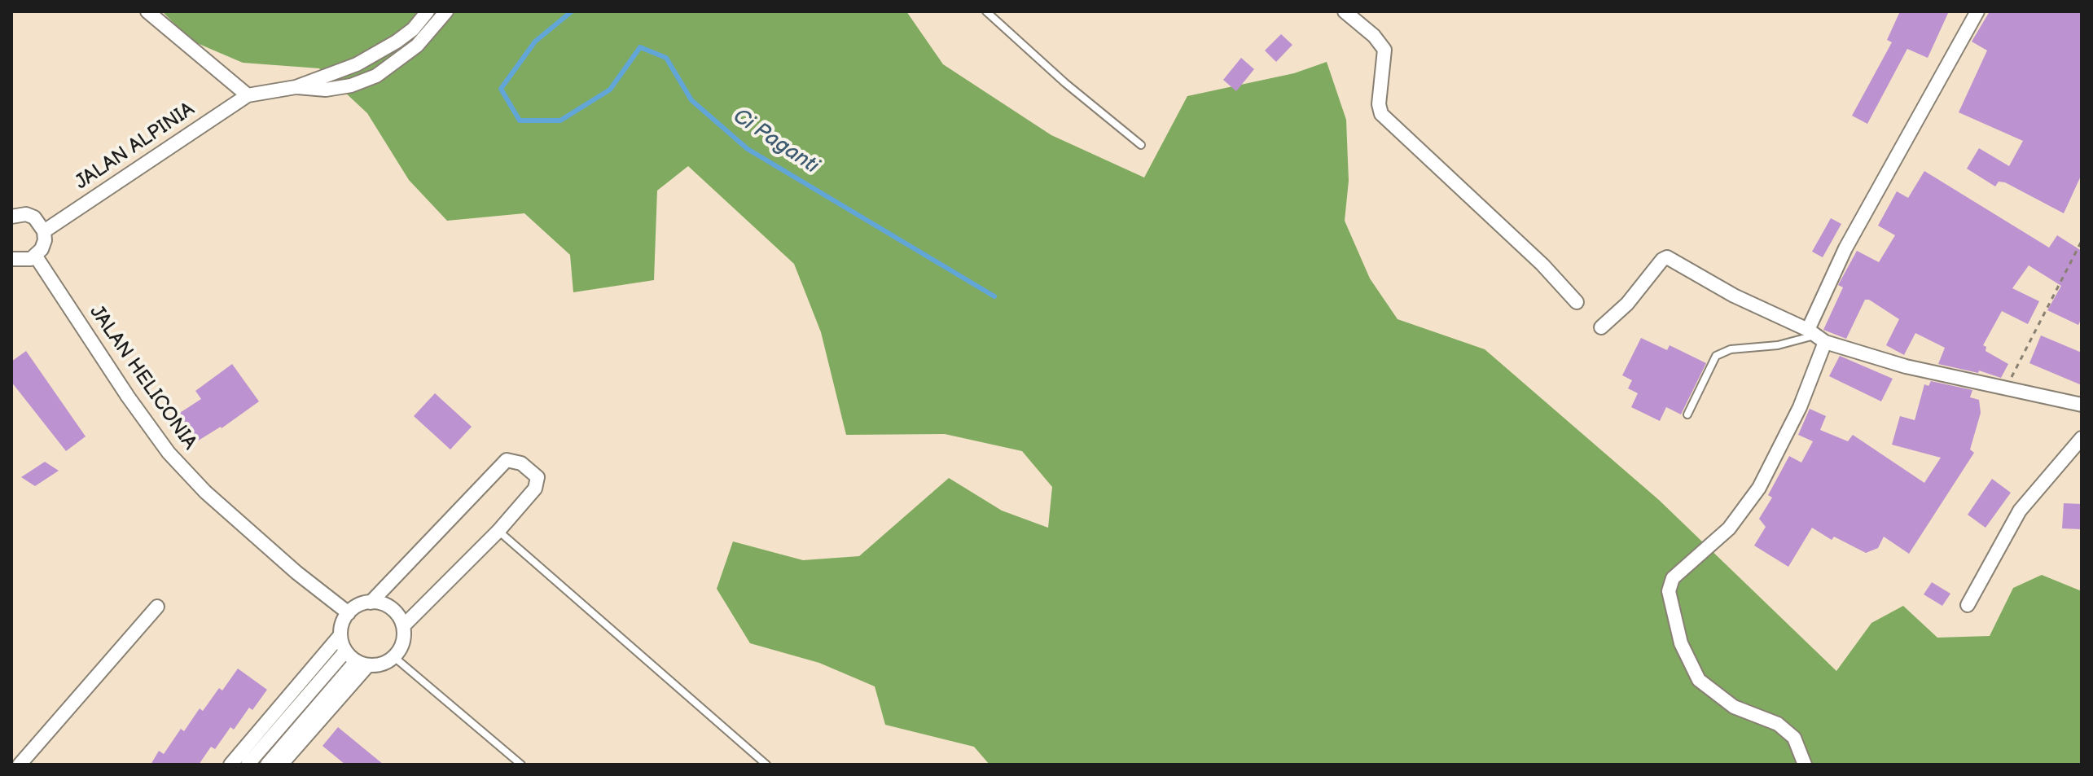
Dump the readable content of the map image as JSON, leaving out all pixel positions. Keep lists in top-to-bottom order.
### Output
{
  "streets": {
    "street": ["JALAN ALPINIA", "JALAN HELICONIA"]
  },
  "water": ["Ci Paganti"]
}
